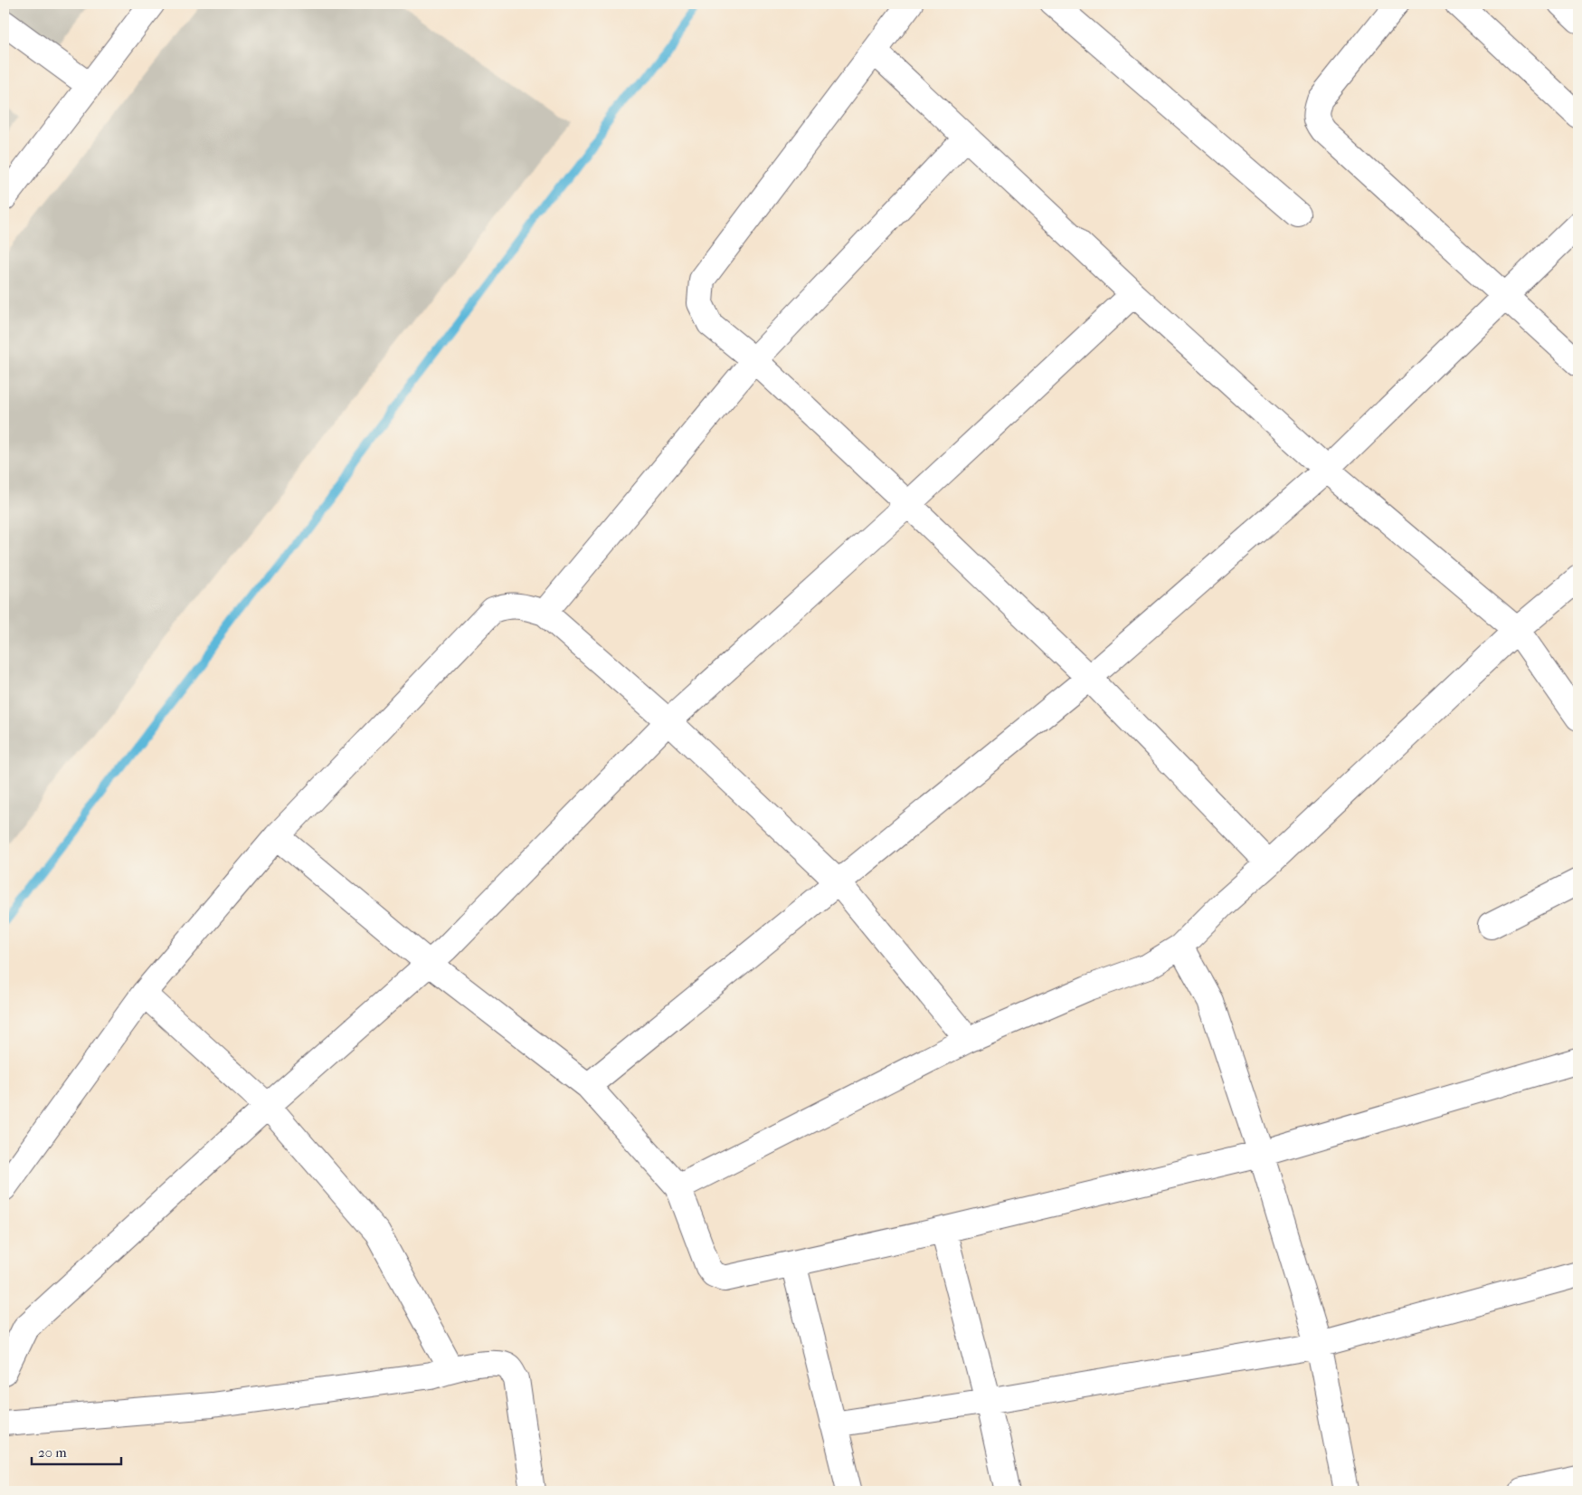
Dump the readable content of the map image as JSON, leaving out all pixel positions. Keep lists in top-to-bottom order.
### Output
{
  "scale_bar": "20 m"
}
